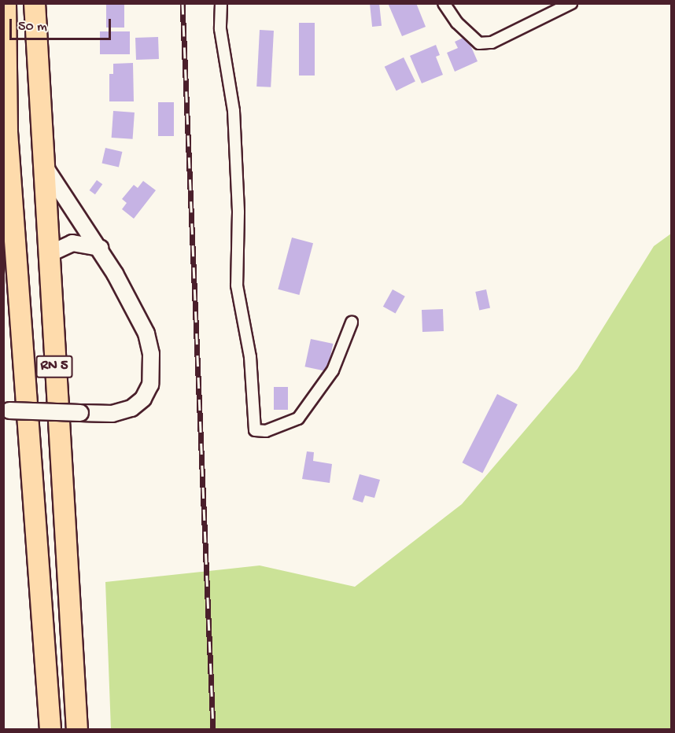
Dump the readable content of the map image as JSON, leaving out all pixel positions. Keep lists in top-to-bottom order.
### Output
{
  "streets": {
    "highway": ["RN 5"]
  },
  "scale_bar": "50 m"
}
